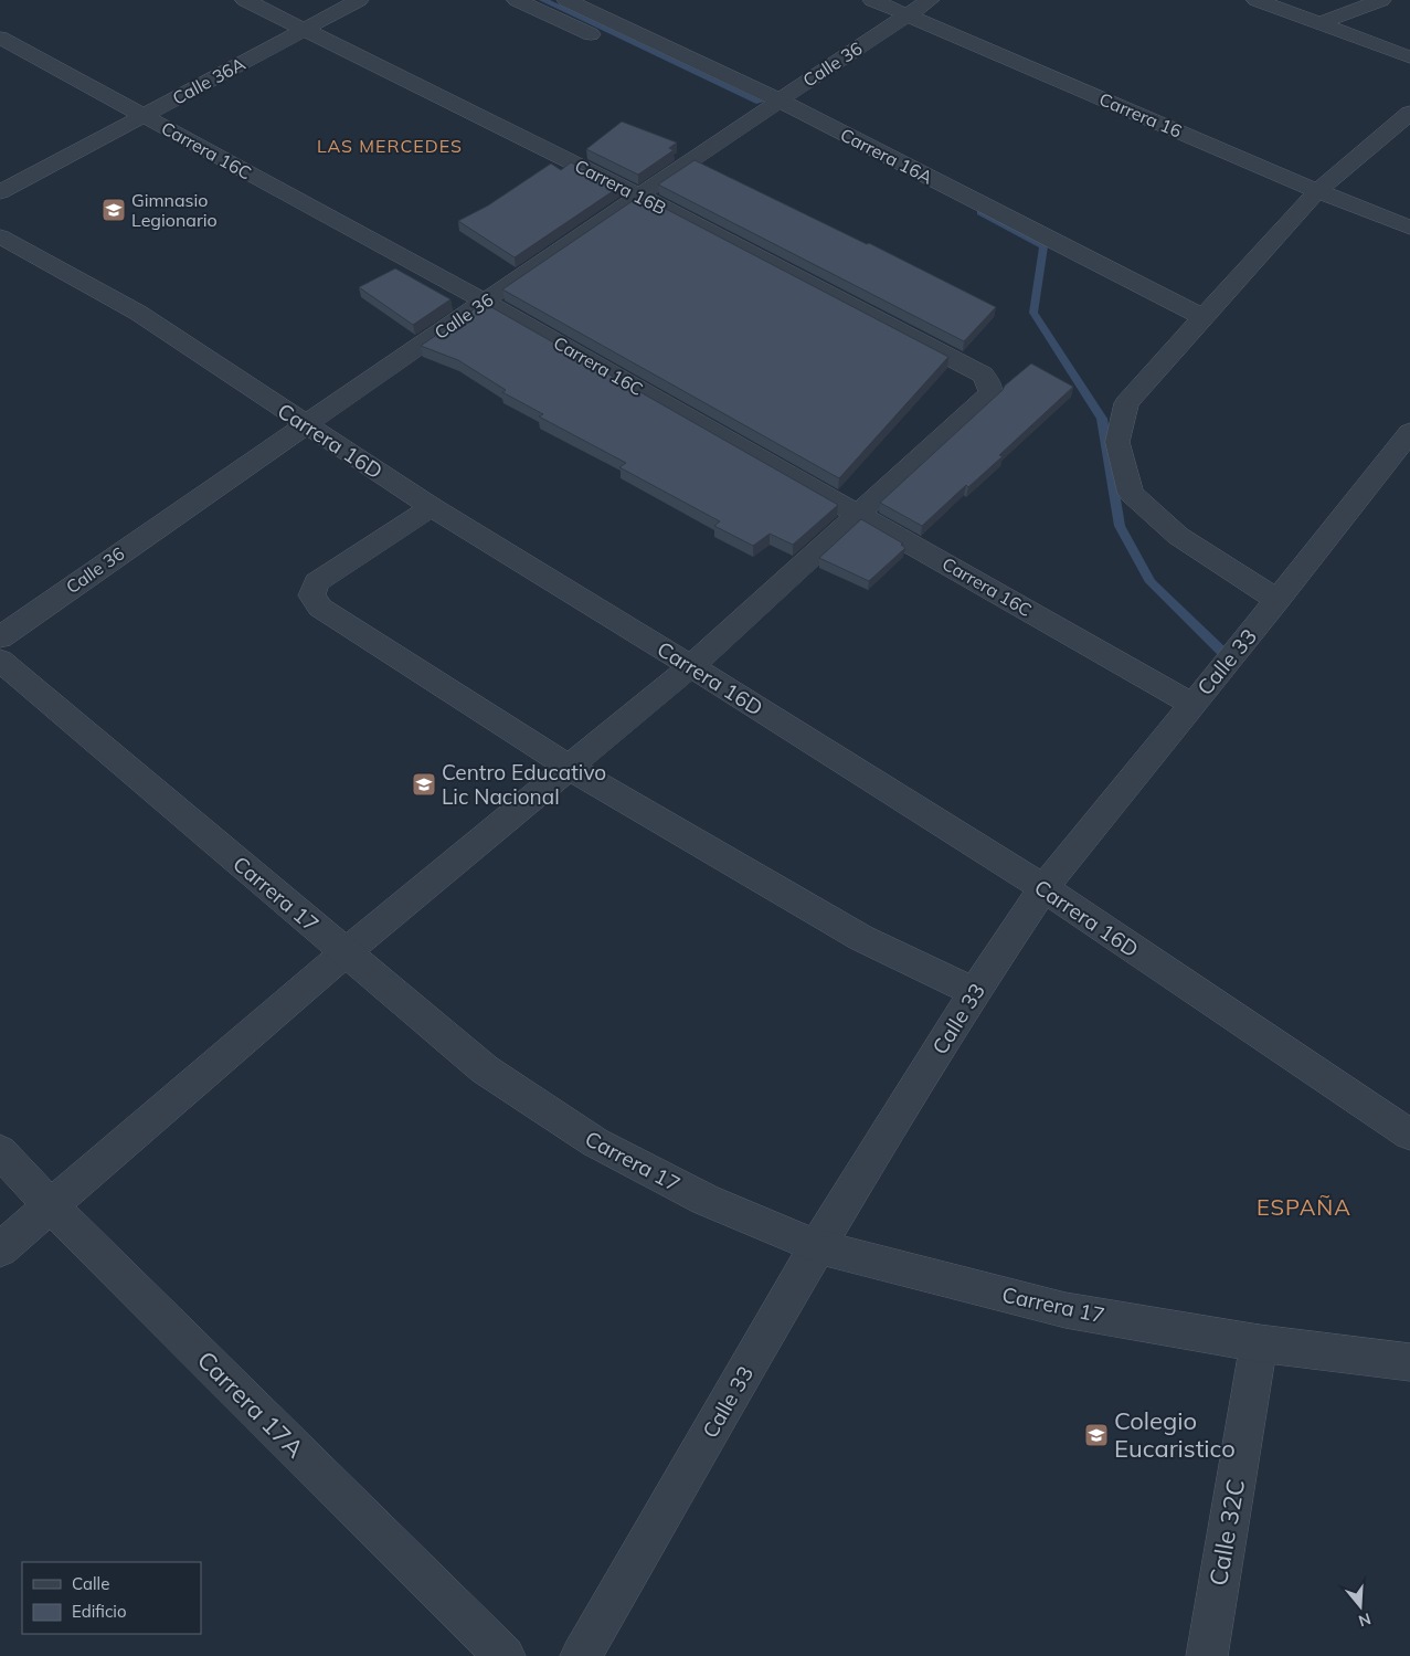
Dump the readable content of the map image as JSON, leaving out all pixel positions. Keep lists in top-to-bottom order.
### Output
{
  "streets": {
    "street": [
      "Calle 36",
      "Calle 36A",
      "Carrera 16",
      "Carrera 16C",
      "Carrera 16A",
      "Carrera 16B",
      "Carrera 16D",
      "Calle 33",
      "Carrera 17",
      "Carrera 17A",
      "Calle 32C"
    ]
  },
  "crossings": [
    ["Calle 36", "Carrera 16"],
    ["Calle 36", "Carrera 16C"],
    ["Calle 36", "Carrera 16A"],
    ["Calle 36", "Carrera 16B"],
    ["Calle 36", "Carrera 16D"],
    ["Calle 36A", "Carrera 16C"],
    ["Calle 36A", "Carrera 16B"],
    ["Carrera 16C", "Carrera 16B"],
    ["Carrera 16C", "Calle 33"],
    ["Carrera 16D", "Calle 33"],
    ["Calle 33", "Carrera 17"],
    ["Carrera 17", "Calle 32C"]
  ],
  "districts": ["LAS MERCEDES", "ESPAÑA"],
  "places": {
    "school or university": ["Gimnasio Legionario", "Centro Educativo Lic Nacional", "Colegio Eucaristico"]
  },
  "legend": ["Calle", "Edificio"],
  "north": "bottom"
}
